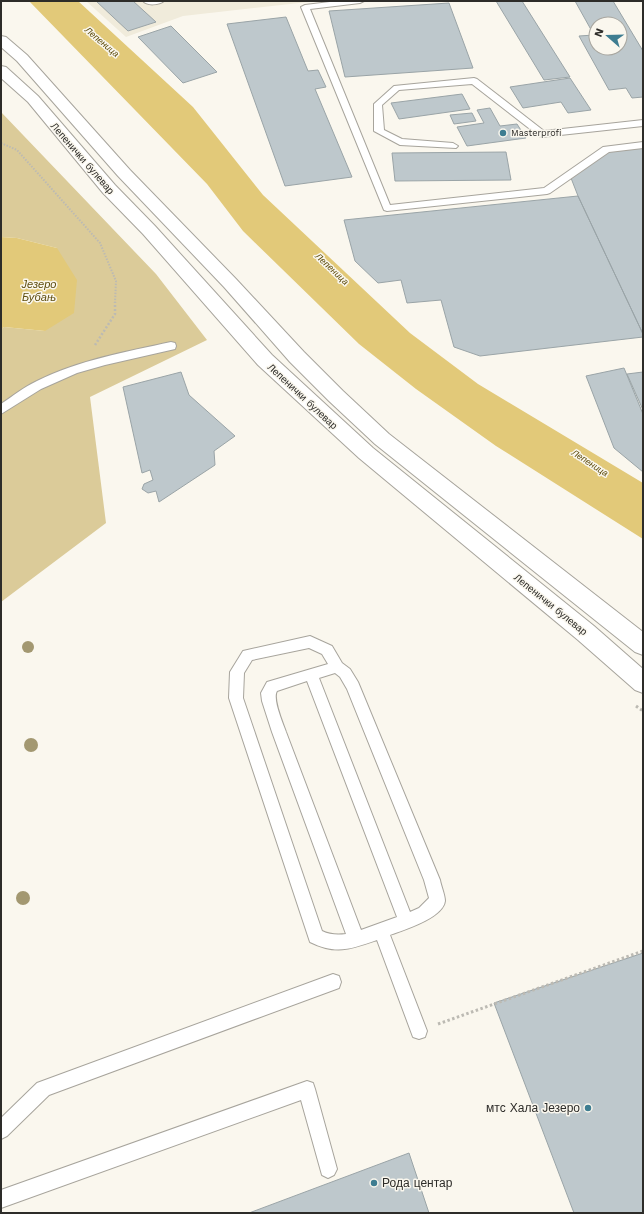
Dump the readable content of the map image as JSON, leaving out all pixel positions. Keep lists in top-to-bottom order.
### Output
{
  "streets": {
    "main road": ["Лепенички булевар"]
  },
  "water": ["Лепеница", "Језеро Бубањ"],
  "places": ["Masterprofi", "мтс Хала Језеро", "Рода центар"],
  "north": "left"
}
